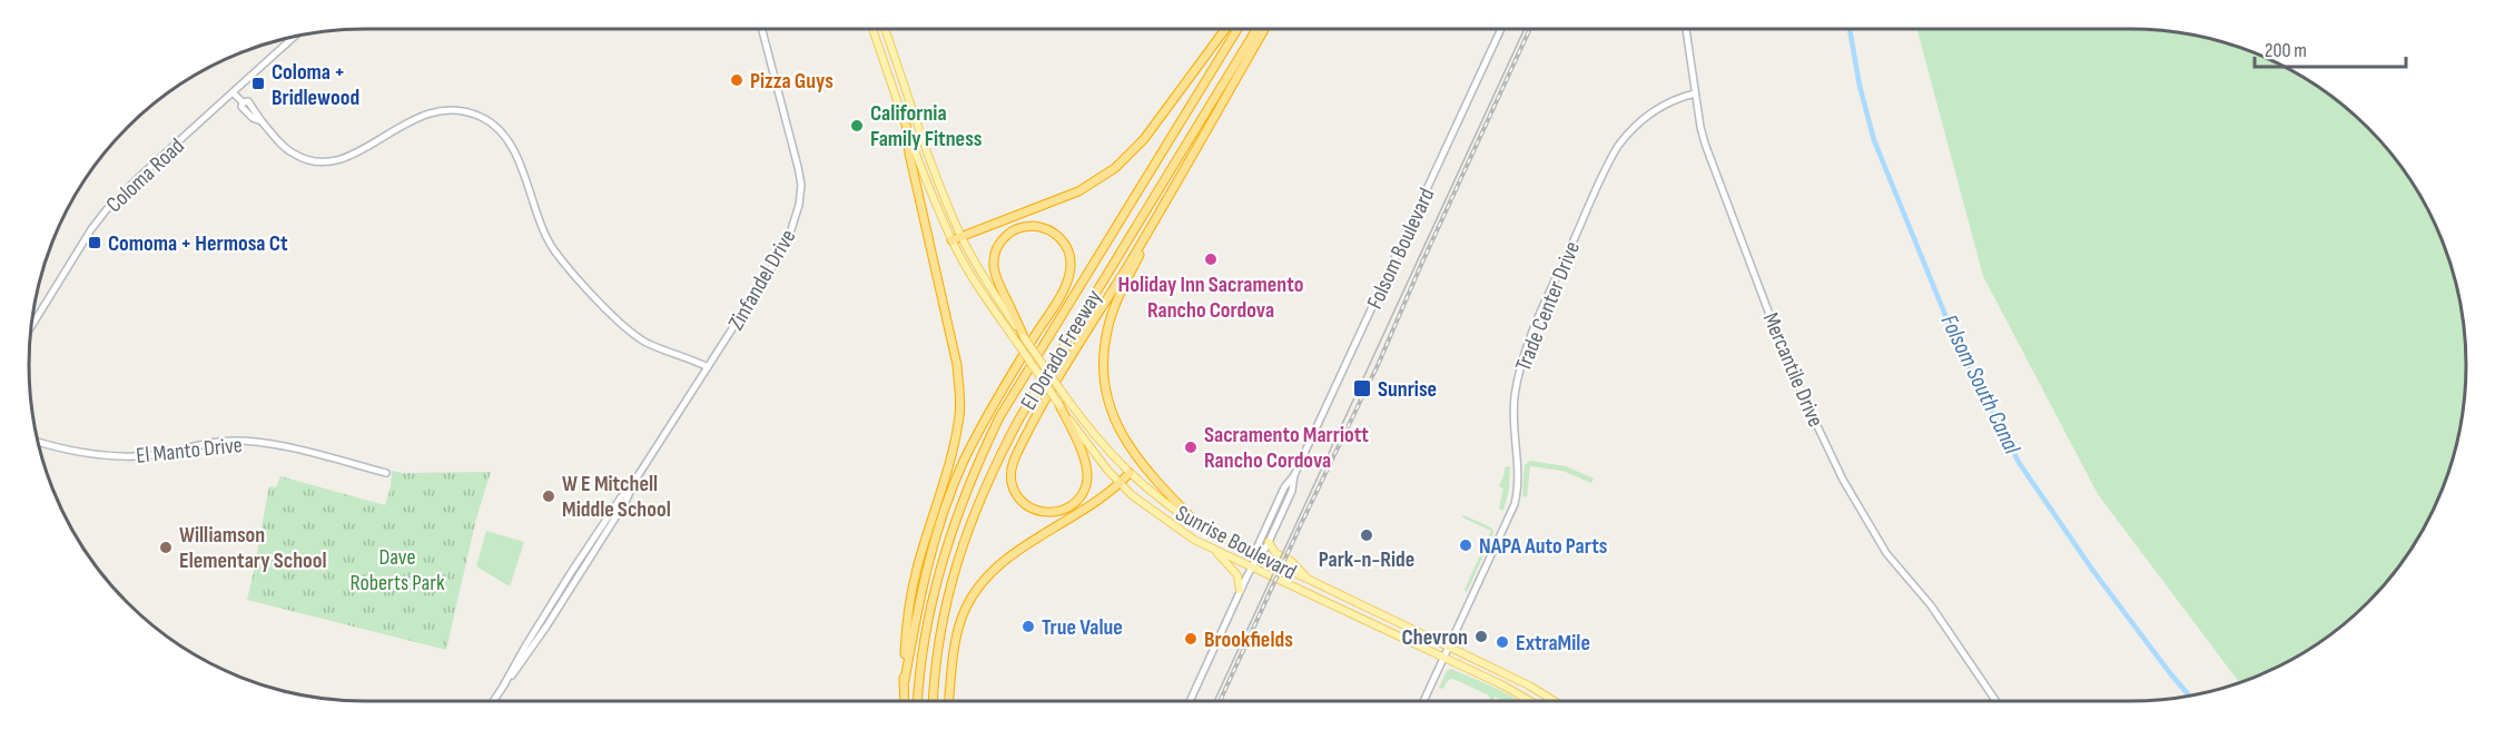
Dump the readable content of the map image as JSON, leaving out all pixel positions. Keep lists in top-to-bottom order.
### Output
{
  "streets": {
    "highway": ["El Dorado Freeway"],
    "main road": ["Sunrise Boulevard"],
    "street": [
      "Coloma Road",
      "Folsom Boulevard",
      "Zinfandel Drive",
      "Trade Center Drive",
      "Mercantile Drive",
      "El Manto Drive"
    ]
  },
  "crossings": [
    ["Folsom Boulevard", "Sunrise Boulevard"],
    ["Trade Center Drive", "Mercantile Drive"],
    ["Trade Center Drive", "Sunrise Boulevard"]
  ],
  "water": ["Folsom South Canal"],
  "parks": ["Dave Roberts Park"],
  "places": {
    "other": [
      "Pizza Guys",
      "California Family Fitness",
      "Holiday Inn Sacramento Rancho Cordova",
      "Sacramento Marriott Rancho Cordova",
      "W E Mitchell Middle School",
      "Park-n-Ride",
      "NAPA Auto Parts",
      "Williamson Elementary School",
      "True Value",
      "Chevron",
      "Brookfields",
      "ExtraMile"
    ],
    "transit": ["Coloma + Bridlewood", "Comoma + Hermosa Ct", "Sunrise"]
  },
  "scale_bar": "200 m"
}
